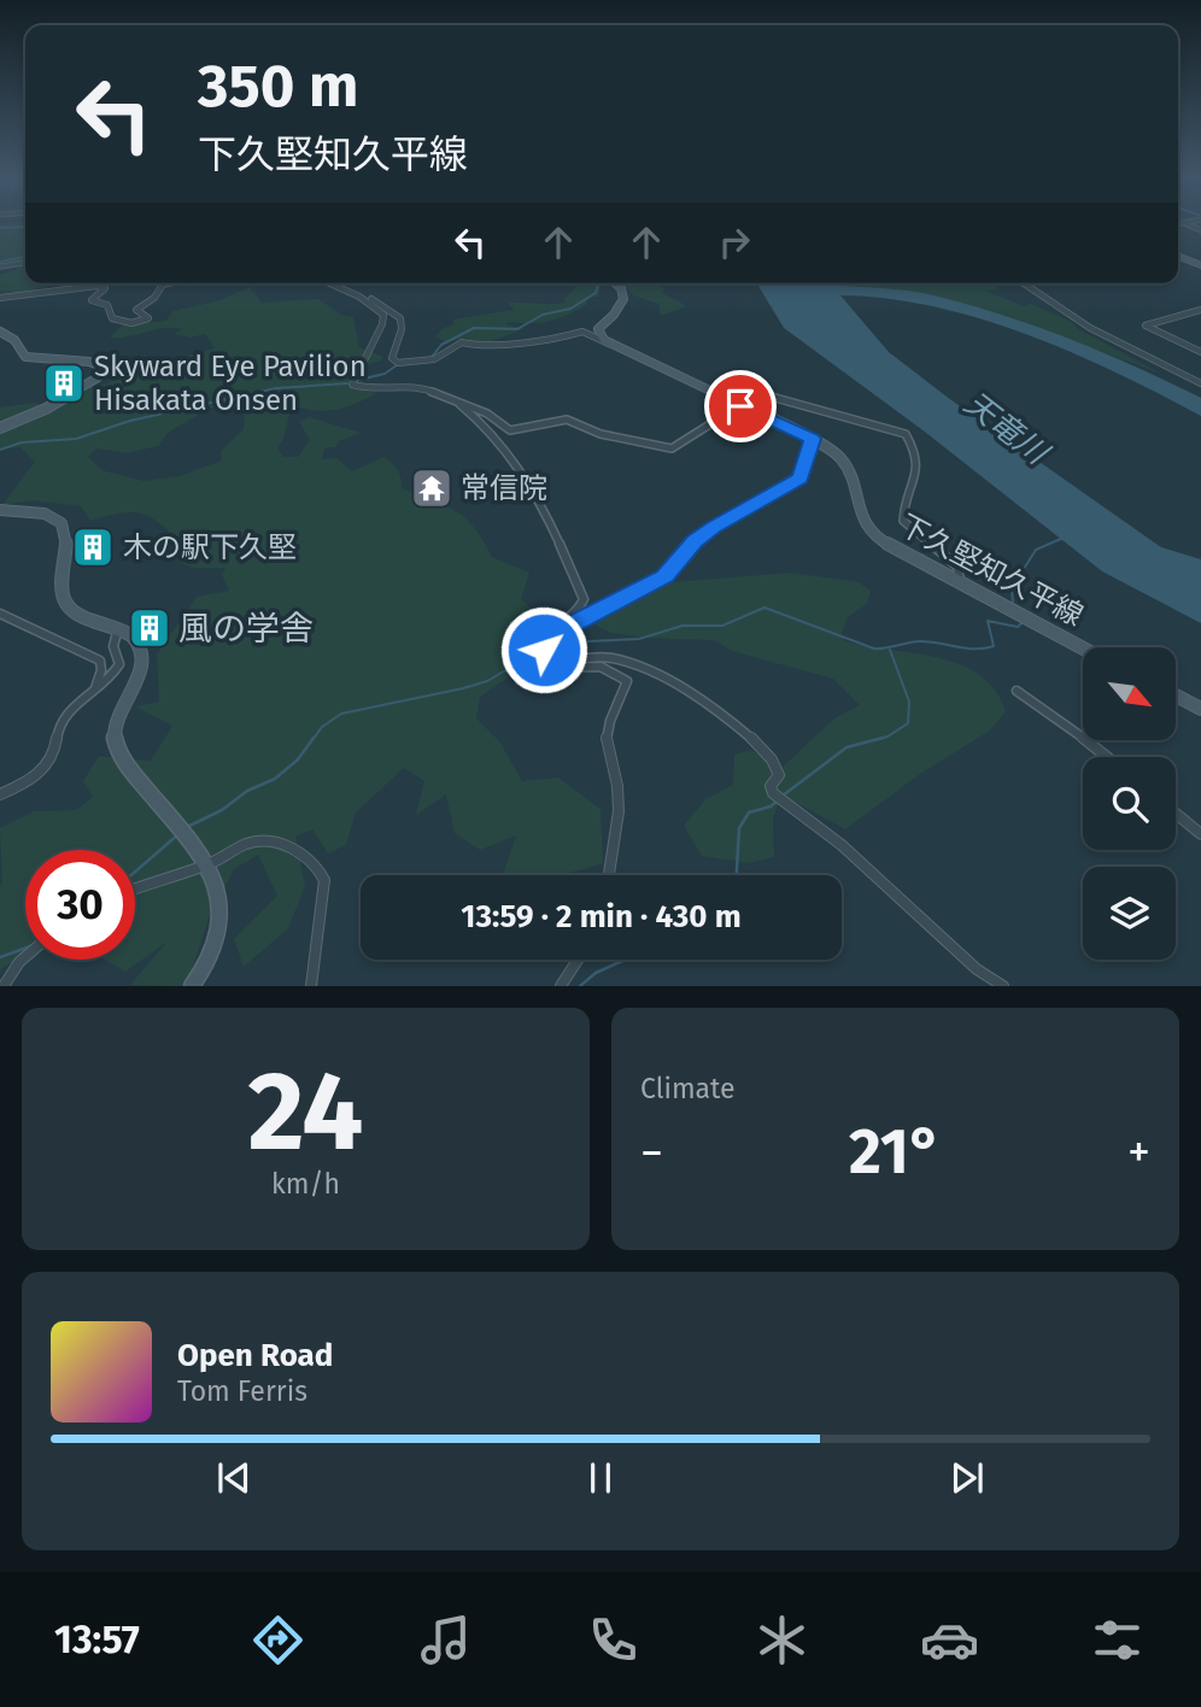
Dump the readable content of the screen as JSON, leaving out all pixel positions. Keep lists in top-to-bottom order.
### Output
{
  "streets": {
    "street": ["下久堅知久平線"]
  },
  "water": ["天竜川"],
  "places": {
    "building": ["Skyward Eye Pavilion Hisakata Onsen", "木の駅下久堅", "風の学舎"],
    "temple": ["常信院"]
  },
  "north": "bottom right",
  "page": {
    "turn": ["350 m", "下久堅知久平線"],
    "limit": "30",
    "trip": "13:59 · 2 min · 430 m",
    "tile": [
      ["24", "km/h"],
      "Climate"
    ],
    "heat": ["−", "21°", "+"],
    "song": ["Open Road", "Tom Ferris"],
    "tabs": "13:57"
  }
}
